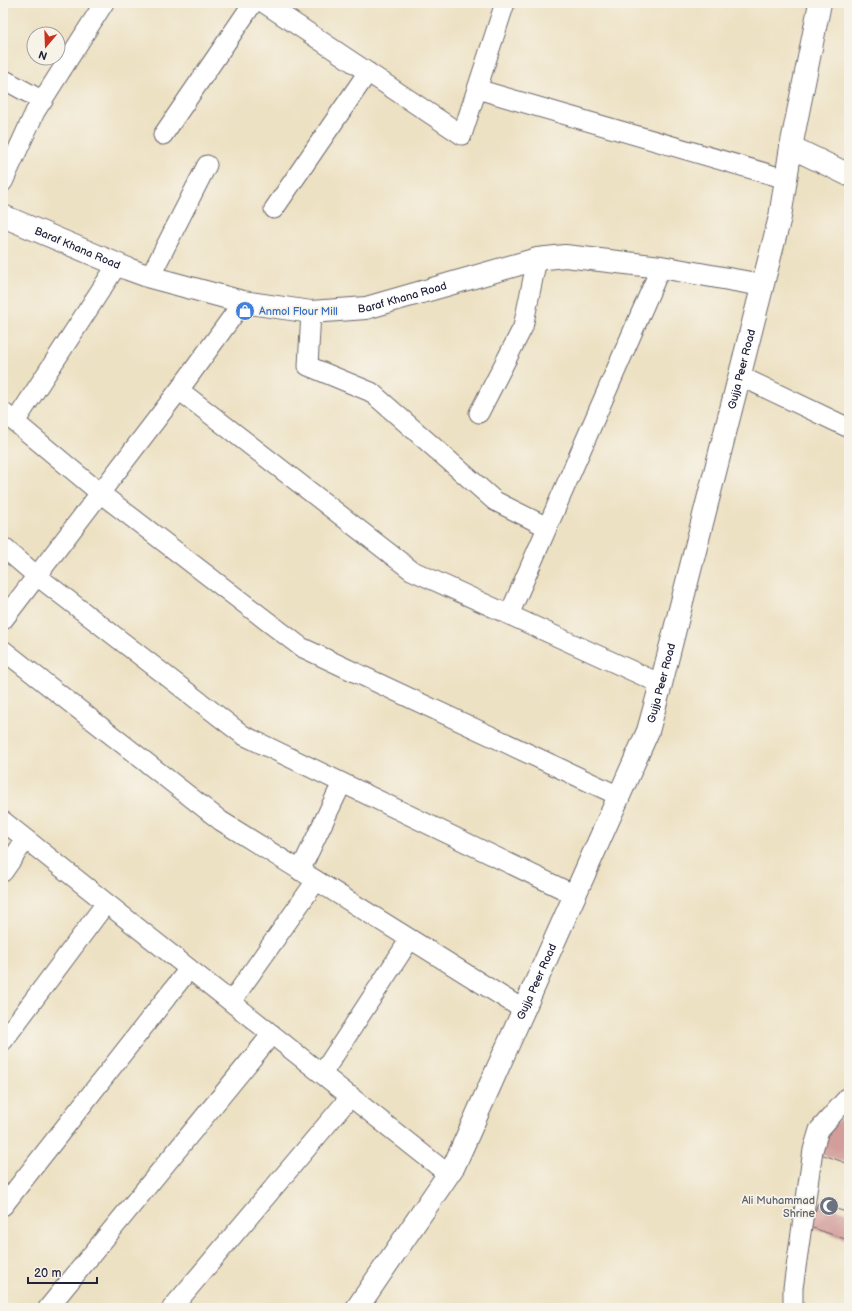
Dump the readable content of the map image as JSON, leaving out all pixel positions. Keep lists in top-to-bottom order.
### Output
{
  "streets": {
    "street": ["Baraf Khana Road", "Gujja Peer Road"]
  },
  "crossings": [
    ["Baraf Khana Road", "Gujja Peer Road"]
  ],
  "places": {
    "shop": ["Anmol Flour Mill"],
    "mosque": ["Ali Muhammad Shrine"]
  },
  "scale_bar": "20 m",
  "north": "bottom"
}
